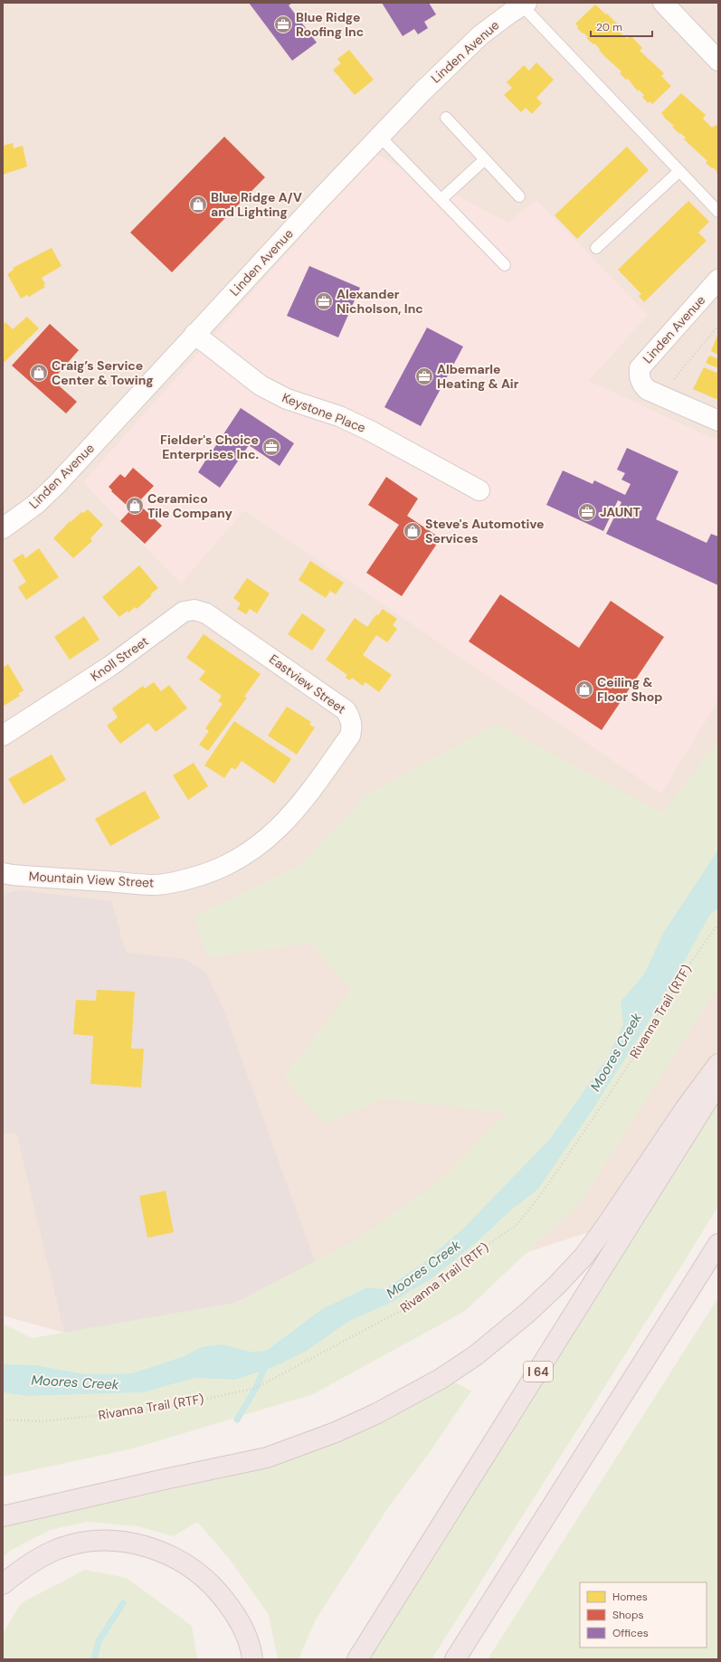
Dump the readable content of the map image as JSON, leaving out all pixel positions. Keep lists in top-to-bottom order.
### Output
{
  "streets": {
    "highway": ["I 64"],
    "street": [
      "Linden Avenue",
      "Keystone Place",
      "Knoll Street",
      "Eastview Street",
      "Mountain View Street"
    ],
    "path": ["Rivanna Trail (RTF)"]
  },
  "crossings": [
    ["Linden Avenue", "Keystone Place"],
    ["Knoll Street", "Eastview Street"],
    ["Eastview Street", "Mountain View Street"]
  ],
  "water": ["Moores Creek"],
  "places": {
    "office": [
      "Blue Ridge Roofing Inc",
      "Alexander Nicholson, Inc",
      "Albemarle Heating & Air",
      "Fielder's Choice Enterprises Inc.",
      "JAUNT"
    ],
    "shop": [
      "Blue Ridge A/V and Lighting",
      "Craig’s Service Center & Towing",
      "Ceramico Tile Company",
      "Steve's Automotive Services",
      "Ceiling & Floor Shop"
    ]
  },
  "legend": ["Homes", "Shops", "Offices"],
  "scale_bar": "20 m"
}
